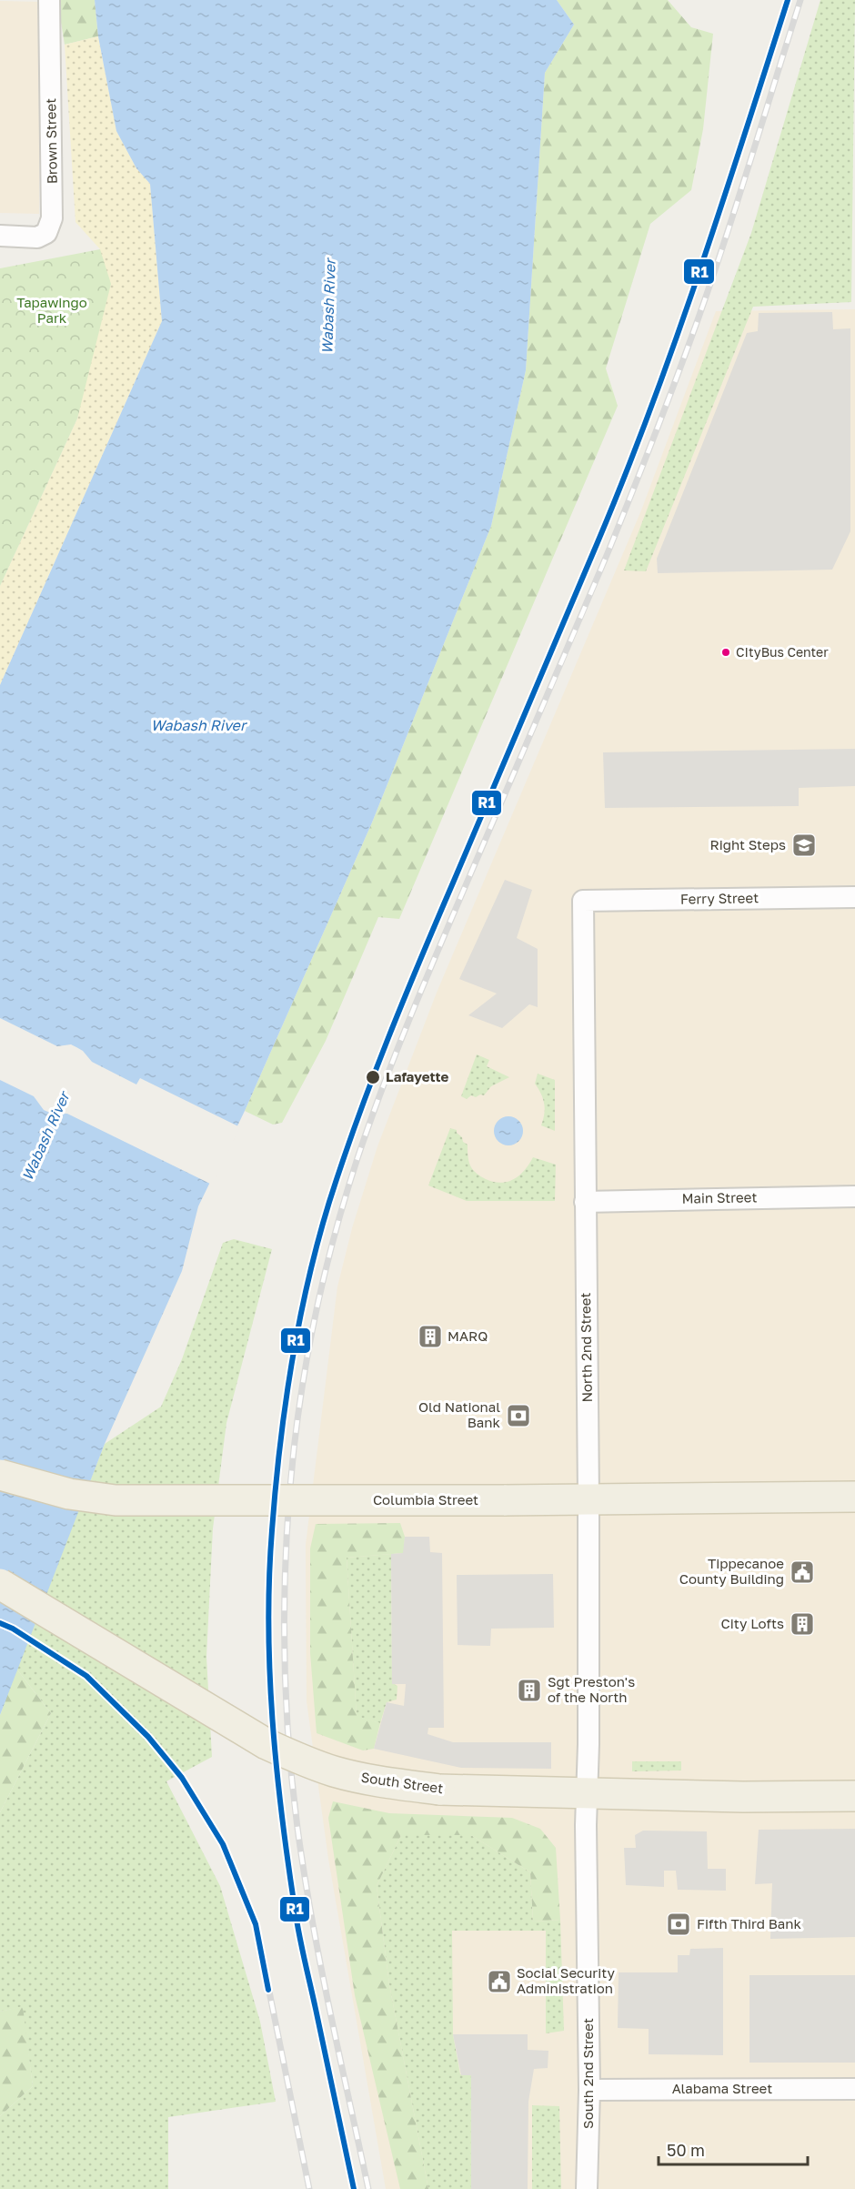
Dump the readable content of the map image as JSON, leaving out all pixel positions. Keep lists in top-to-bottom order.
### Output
{
  "streets": {
    "main road": ["Columbia Street", "South Street"],
    "street": [
      "Brown Street",
      "Ferry Street",
      "Main Street",
      "North 2nd Street",
      "South 2nd Street",
      "Alabama Street"
    ]
  },
  "crossings": [
    ["Ferry Street", "North 2nd Street"],
    ["Main Street", "North 2nd Street"],
    ["North 2nd Street", "Columbia Street"],
    ["North 2nd Street", "South Street"],
    ["North 2nd Street", "South 2nd Street"],
    ["South Street", "South 2nd Street"],
    ["South 2nd Street", "Alabama Street"]
  ],
  "water": ["Wabash River"],
  "parks": ["Tapawingo Park"],
  "places": {
    "other": ["CItyBus Center", "Lafayette"],
    "school or university": ["Right Steps"],
    "building": ["MARQ", "City Lofts", "Sgt Preston's of the North"],
    "bank": ["Old National Bank", "Fifth Third Bank"],
    "public building": ["Tippecanoe County Building", "Social Security Administration"]
  },
  "lines": ["transit line R1"],
  "scale_bar": "50 m"
}
